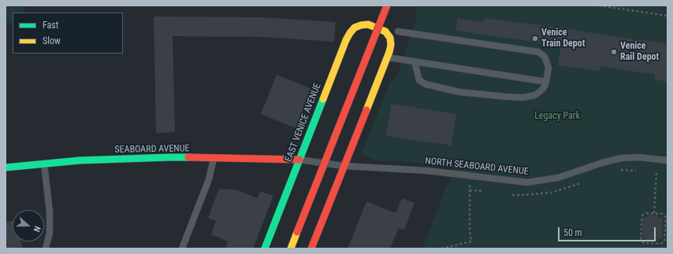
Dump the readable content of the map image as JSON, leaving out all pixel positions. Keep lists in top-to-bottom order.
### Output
{
  "streets": {
    "street": ["EAST VENICE AVENUE", "SEABOARD AVENUE"],
    "lane": ["NORTH SEABOARD AVENUE"]
  },
  "crossings": [
    ["EAST VENICE AVENUE", "SEABOARD AVENUE"],
    ["EAST VENICE AVENUE", "NORTH SEABOARD AVENUE"],
    ["SEABOARD AVENUE", "NORTH SEABOARD AVENUE"]
  ],
  "parks": ["Legacy Park"],
  "places": ["Venice Train Depot", "Venice Rail Depot"],
  "legend": ["Fast", "Slow"],
  "scale_bar": "50 m",
  "north": "right"
}
